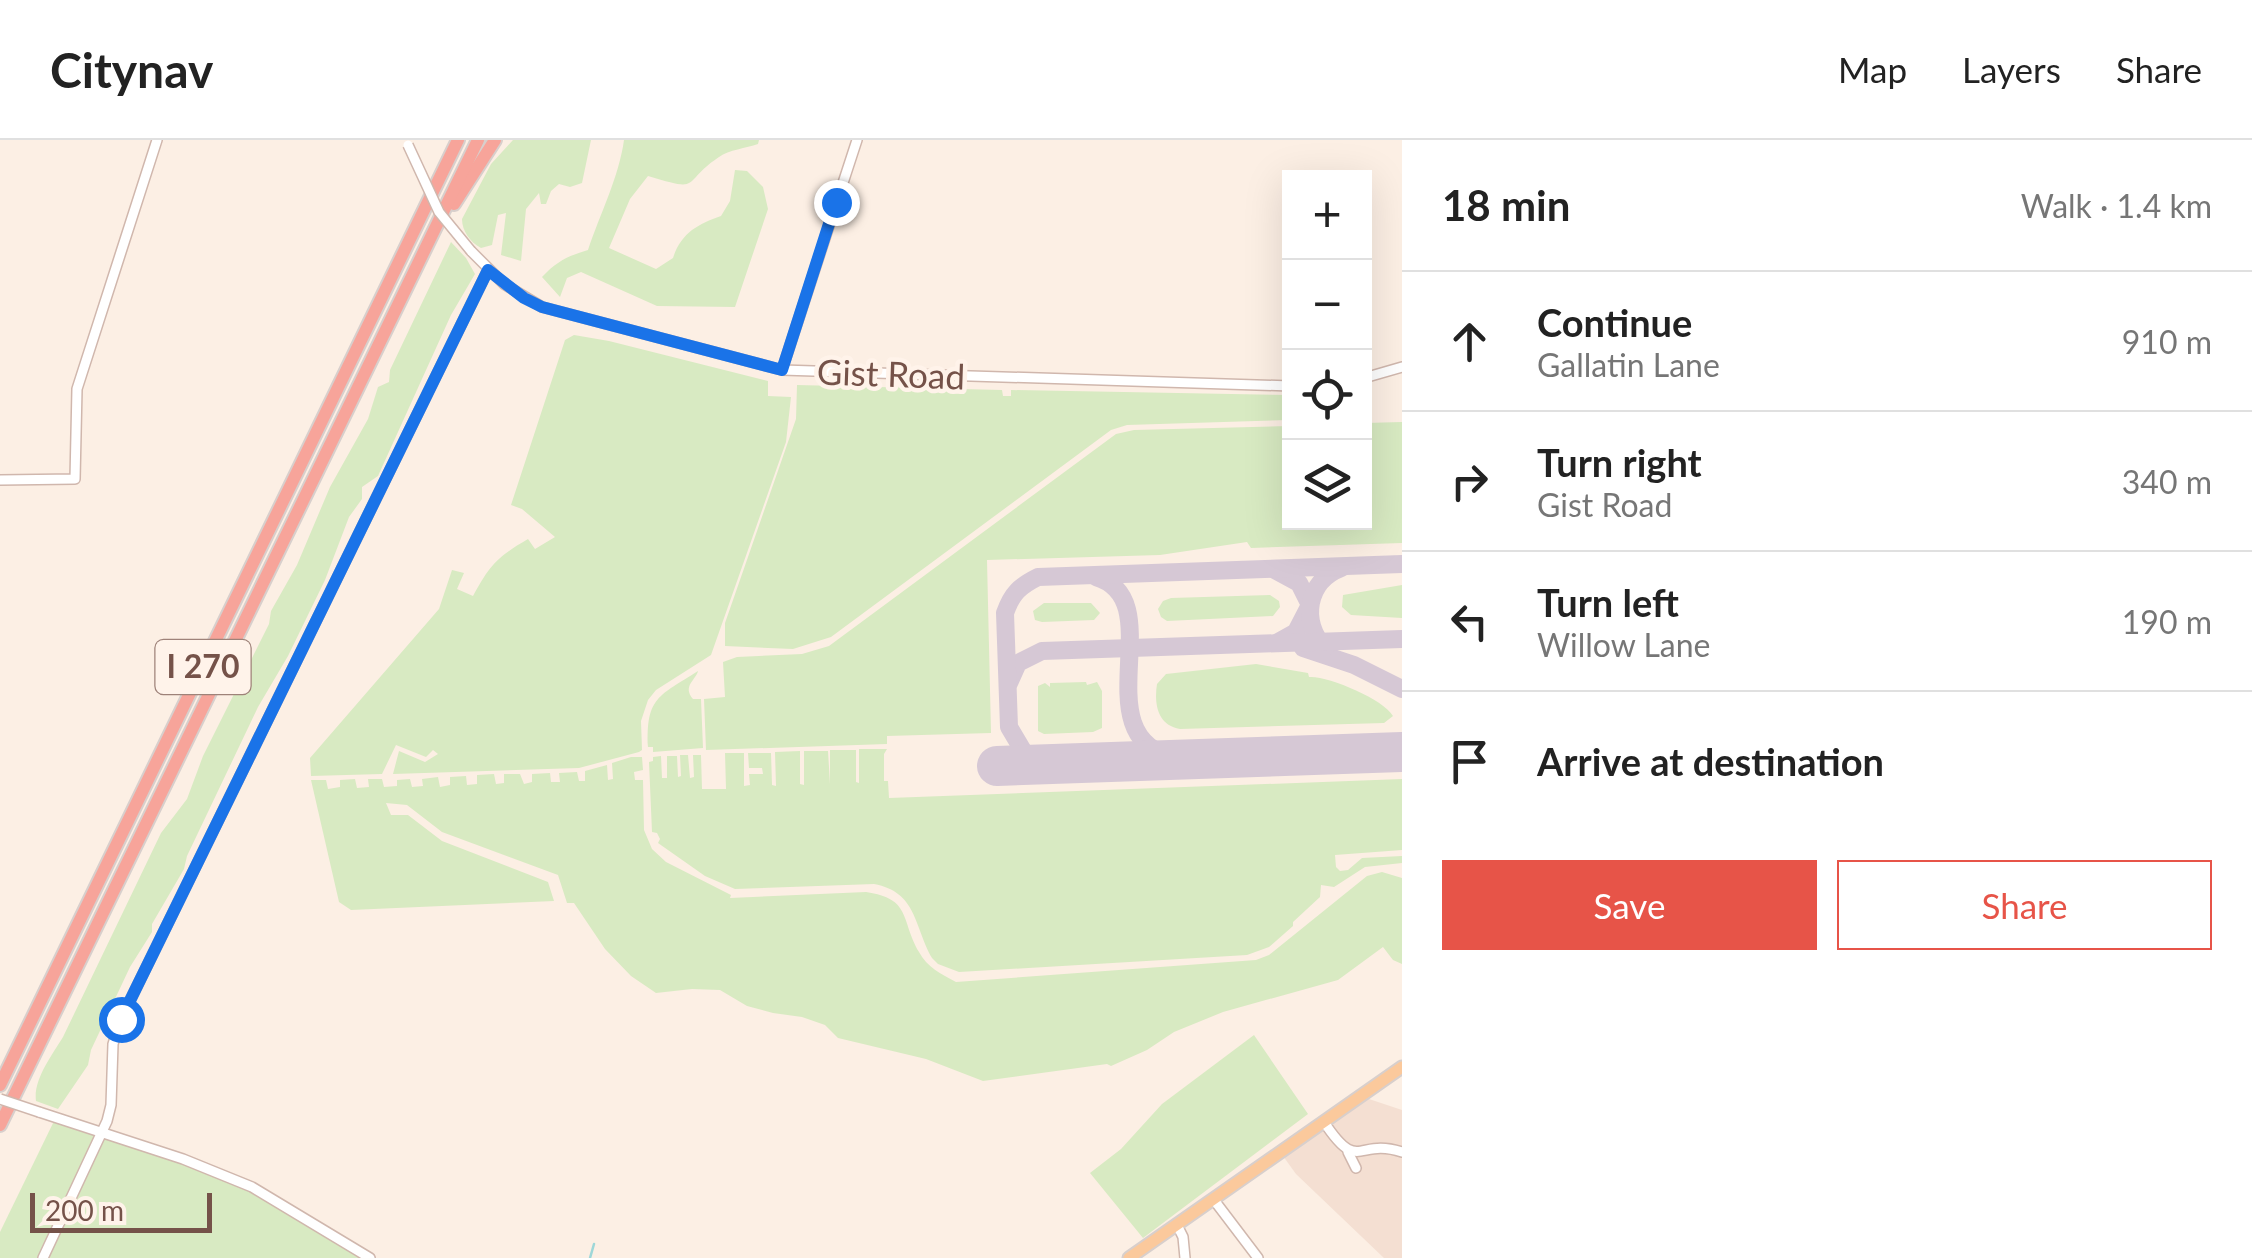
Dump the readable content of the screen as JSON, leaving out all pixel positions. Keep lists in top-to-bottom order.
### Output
{
  "streets": {
    "highway": ["I 270"],
    "street": ["Gist Road"]
  },
  "scale_bar": "200 m",
  "page": {
    "header": "Citynav",
    "nav": ["Map", "Layers", "Share"],
    "heading": ["18 min", "Walk · 1.4 km"],
    "map_buttons": ["+", "−"],
    "list": [
      ["Continue", "Gallatin Lane", "910 m"],
      ["Turn right", "Gist Road", "340 m"],
      ["Turn left", "Willow Lane", "190 m"],
      "Arrive at destination"
    ],
    "buttons": ["Save", "Share"],
    "scale": "200 m"
  }
}
